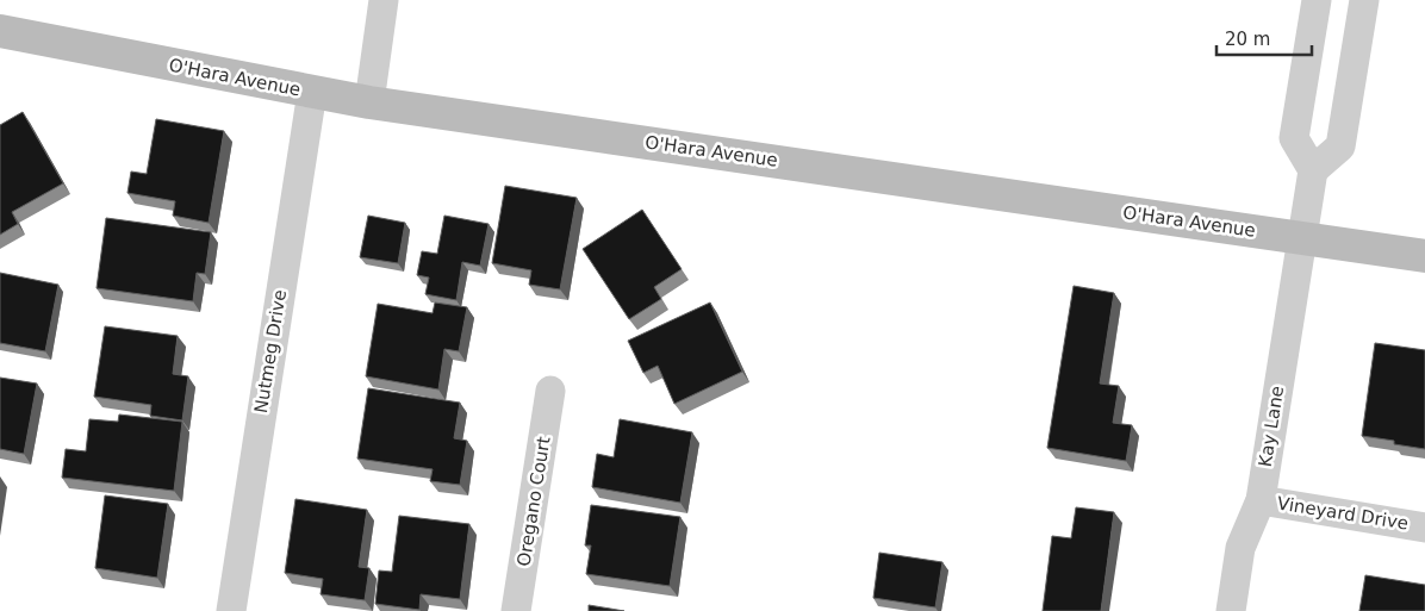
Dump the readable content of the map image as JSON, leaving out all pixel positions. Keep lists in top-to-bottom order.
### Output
{
  "streets": {
    "main road": ["O'Hara Avenue"],
    "street": [
      "Nutmeg Drive",
      "Kay Lane",
      "Oregano Court",
      "Vineyard Drive"
    ]
  },
  "crossings": [
    ["O'Hara Avenue", "Nutmeg Drive"],
    ["O'Hara Avenue", "Kay Lane"],
    ["Kay Lane", "Vineyard Drive"]
  ],
  "scale_bar": "20 m"
}
